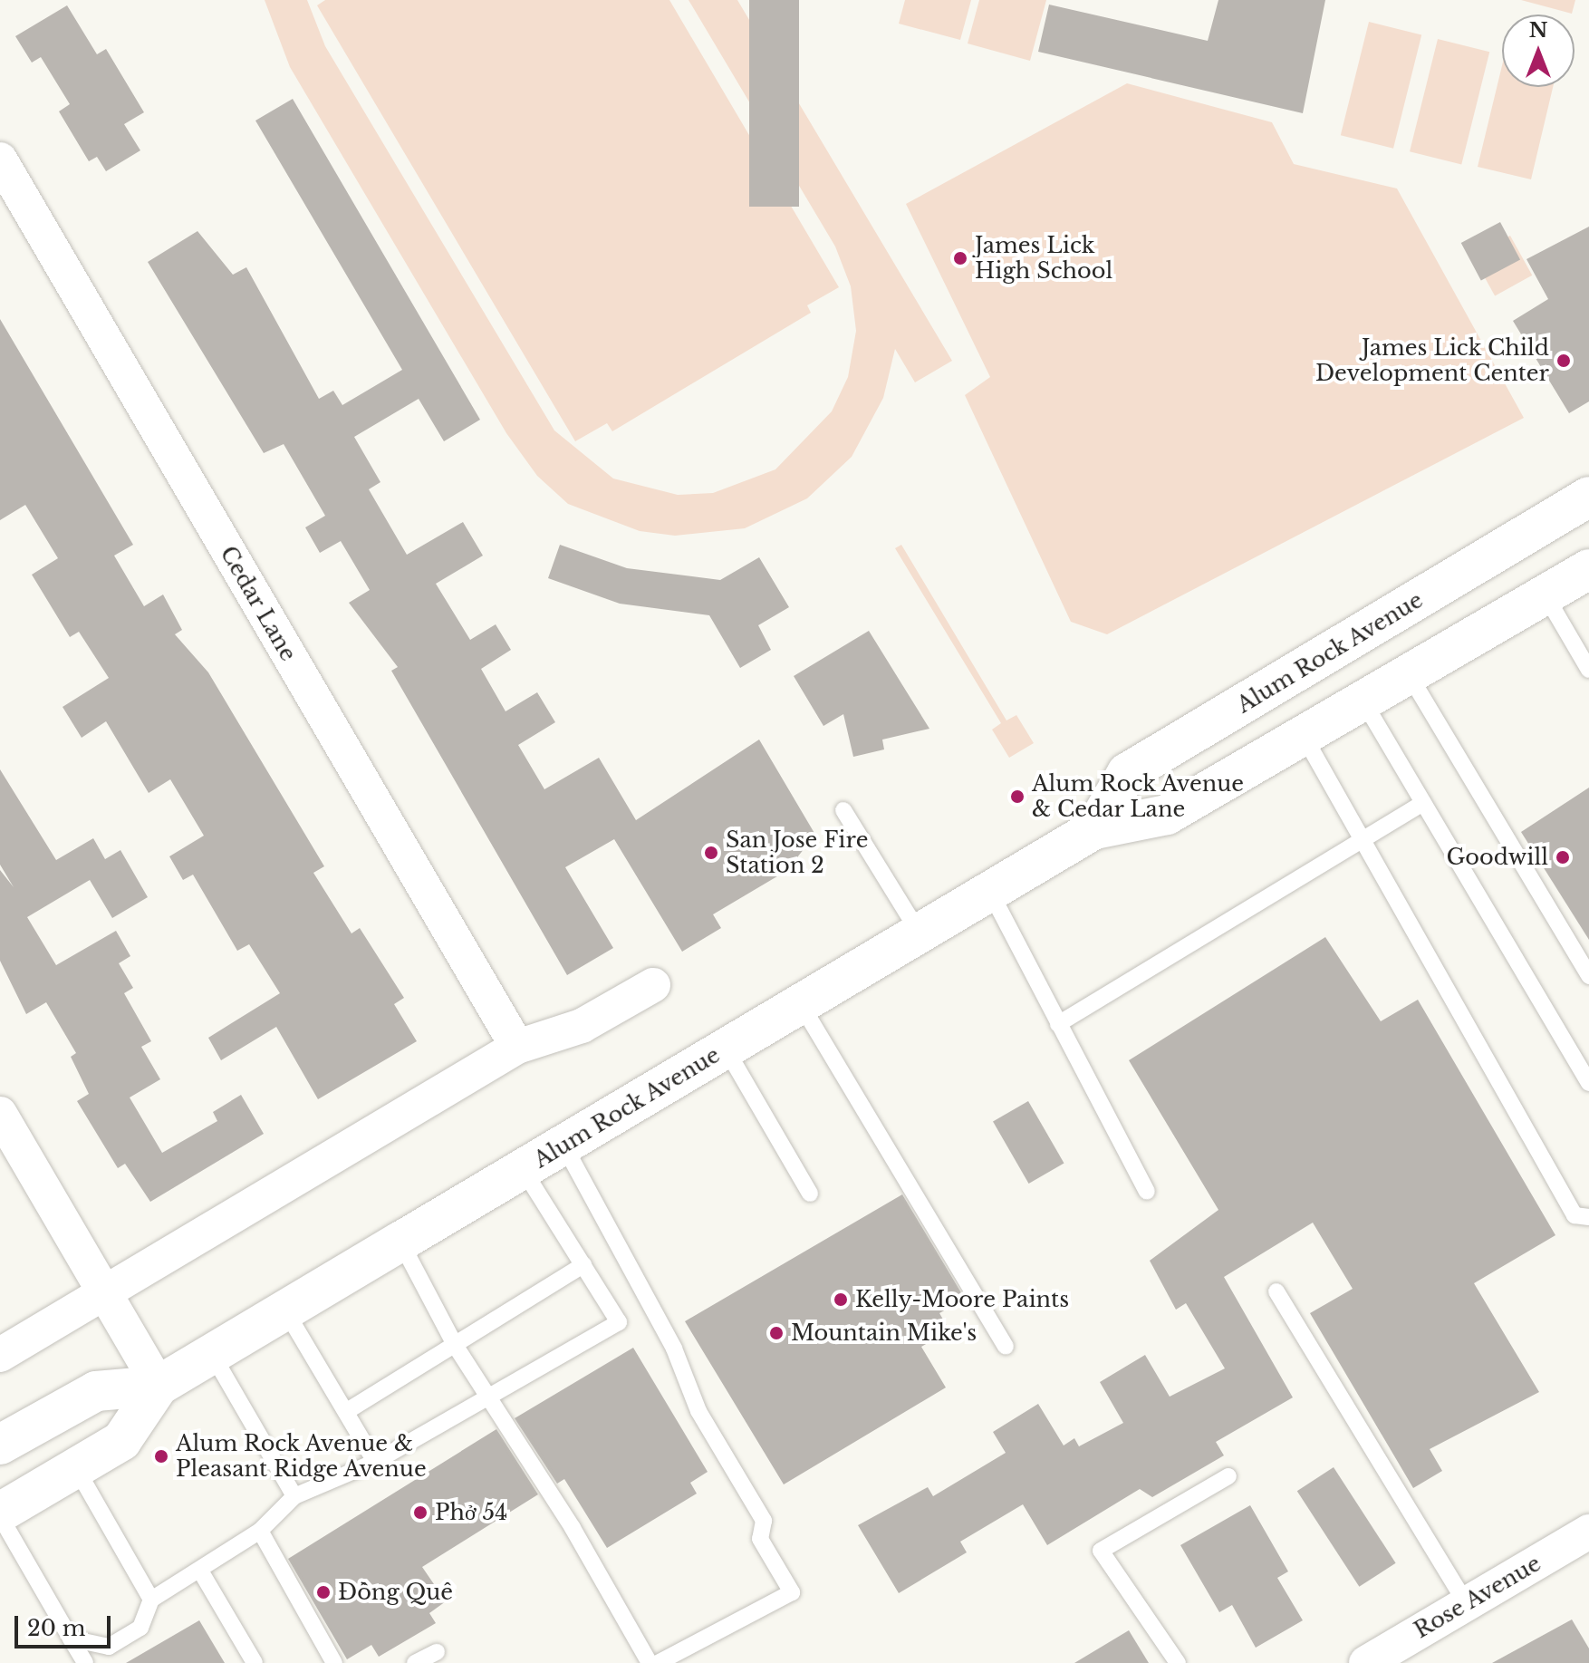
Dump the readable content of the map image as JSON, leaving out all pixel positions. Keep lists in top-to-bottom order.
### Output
{
  "streets": {
    "main road": ["Alum Rock Avenue"],
    "street": ["Cedar Lane", "Rose Avenue"]
  },
  "places": [
    "James Lick High School",
    "James Lick Child Development Center",
    "Alum Rock Avenue & Cedar Lane",
    "San Jose Fire Station 2",
    "Goodwill",
    "Kelly-Moore Paints",
    "Mountain Mike's",
    "Alum Rock Avenue & Pleasant Ridge Avenue",
    "Phở 54",
    "Đồng Quê"
  ],
  "scale_bar": "20 m",
  "north": "top"
}
